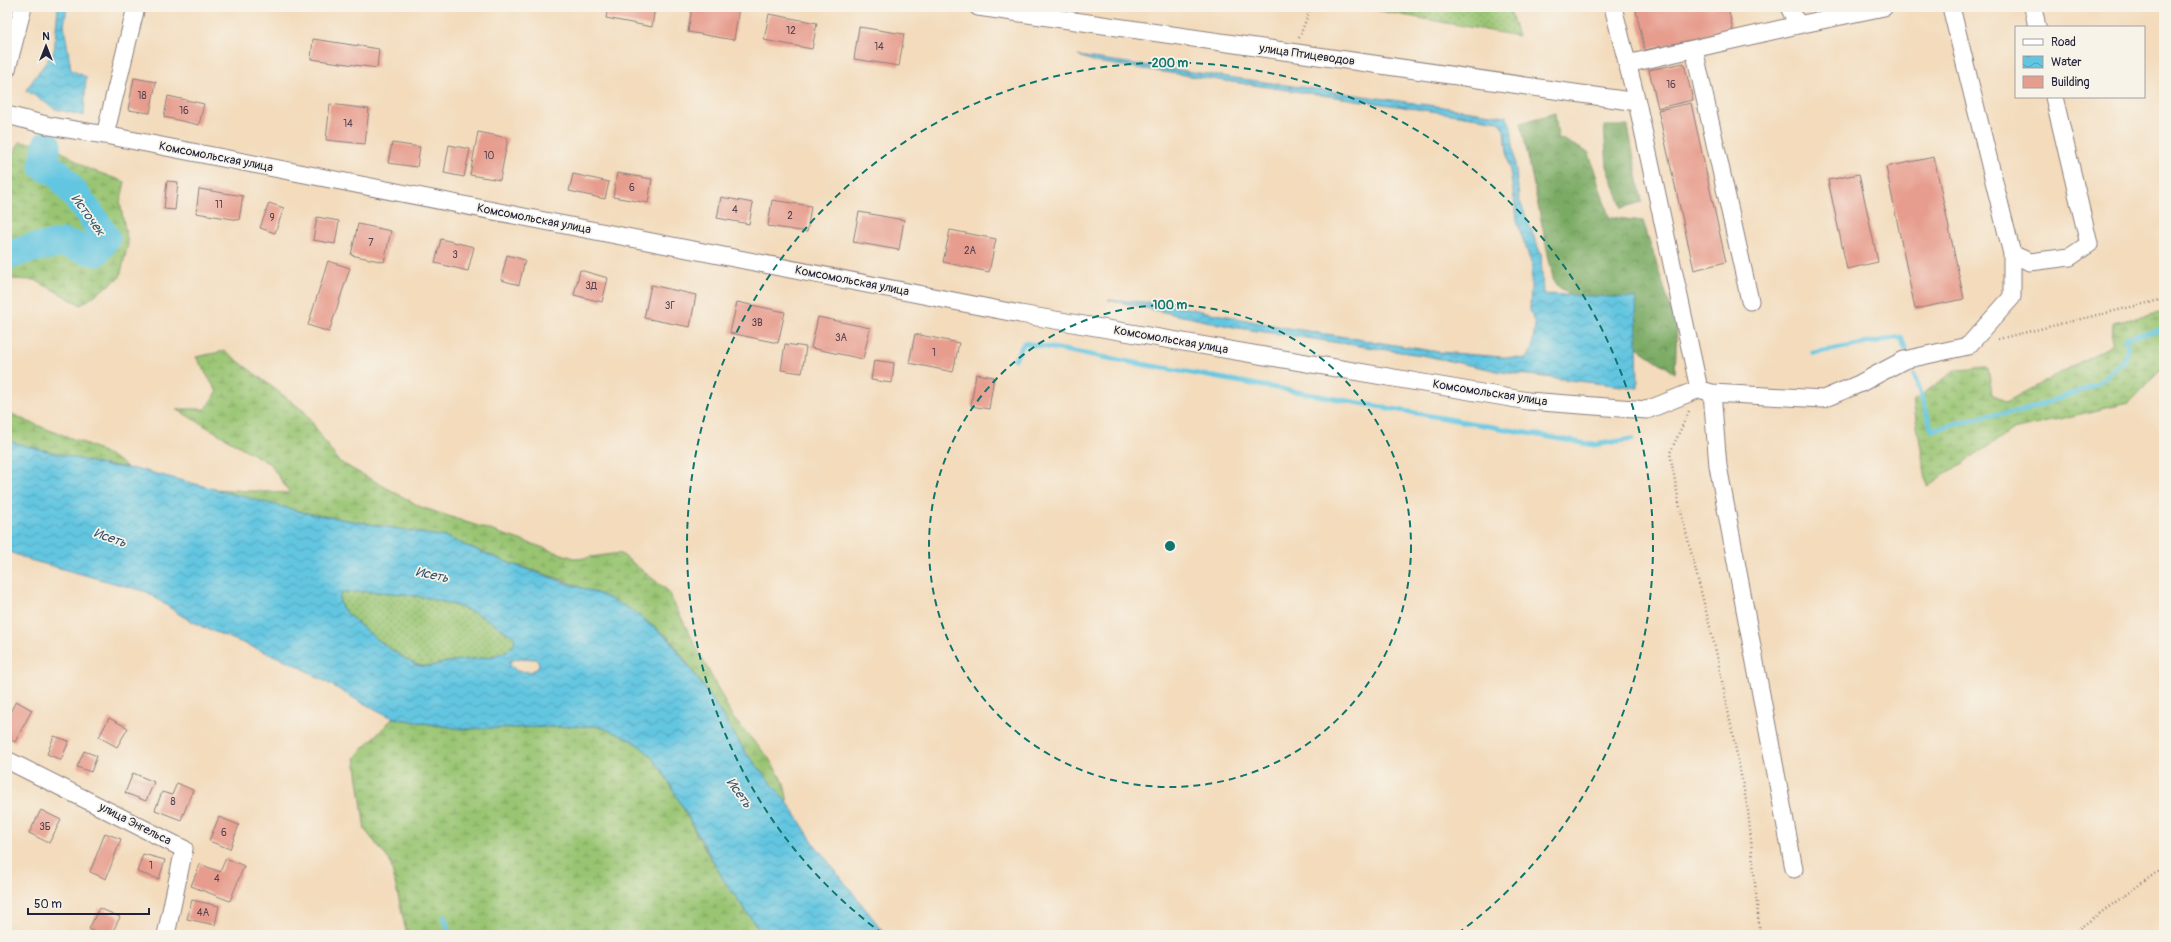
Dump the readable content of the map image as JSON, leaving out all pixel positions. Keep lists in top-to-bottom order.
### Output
{
  "streets": {
    "street": ["улица Птицеводов", "Комсомольская улица", "улица Энгельса"]
  },
  "water": ["Источек", "Исеть"],
  "house_numbers": [
    "12",
    "14",
    "16",
    "18",
    "16",
    "14",
    "10",
    "6",
    "11",
    "4",
    "2",
    "9",
    "7",
    "2А",
    "3",
    "3Д",
    "3Г",
    "3В",
    "3А",
    "1",
    "8",
    "3Б",
    "6",
    "1",
    "4",
    "4А"
  ],
  "legend": ["Road", "Water", "Building"],
  "scale_bar": "50 m",
  "north": "top",
  "rings": ["200 m", "100 m"]
}
